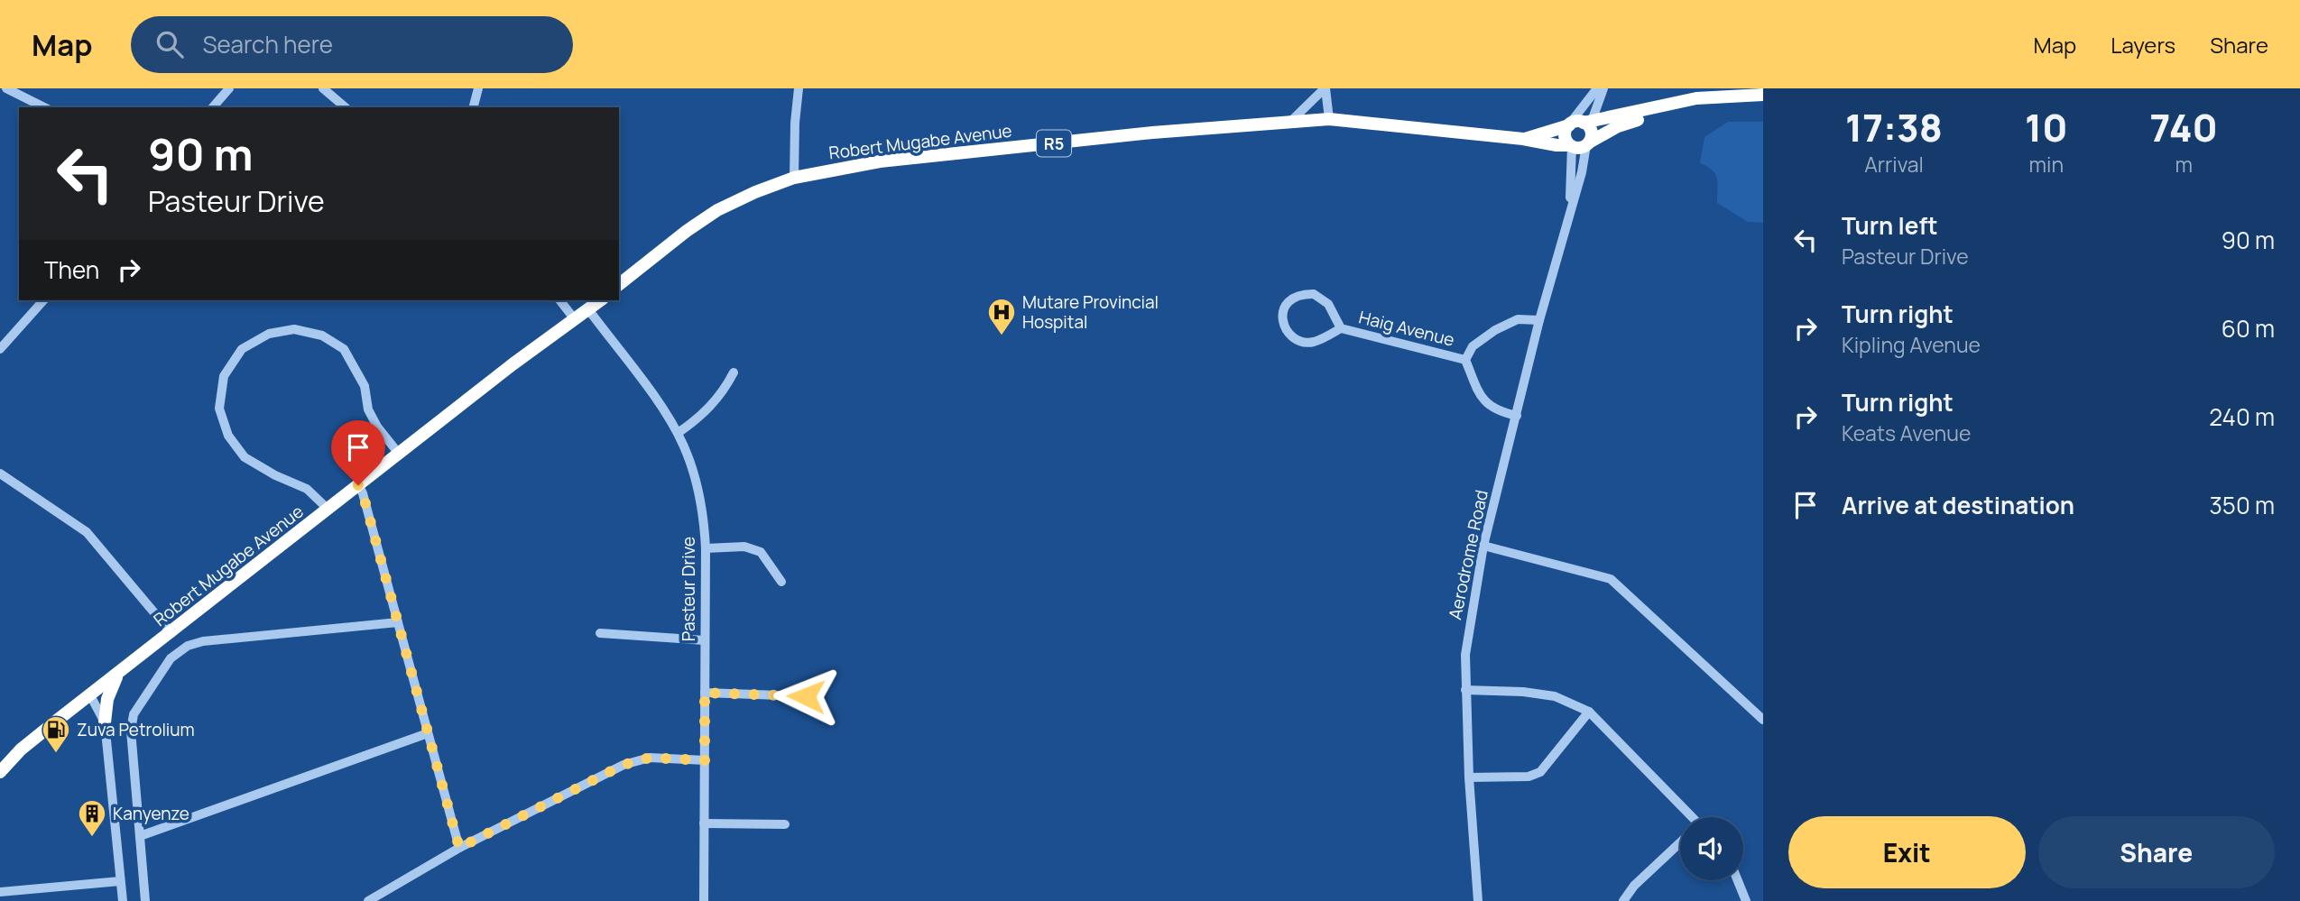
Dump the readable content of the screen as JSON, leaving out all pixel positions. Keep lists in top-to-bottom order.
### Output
{
  "streets": {
    "highway": ["Robert Mugabe Avenue", "R5"],
    "street": ["Haig Avenue", "Aerodrome Road", "Pasteur Drive"]
  },
  "crossings": [
    ["Robert Mugabe Avenue", "R5"],
    ["Robert Mugabe Avenue", "Aerodrome Road"],
    ["Robert Mugabe Avenue", "Pasteur Drive"],
    ["R5", "Aerodrome Road"]
  ],
  "places": {
    "hospital": ["Mutare Provincial Hospital"],
    "fuel station": ["Zuva Petrolium"],
    "building": ["Kanyenze"]
  },
  "page": {
    "header": "Map",
    "search": "Search here",
    "nav": ["Map", "Layers", "Share"],
    "eta": [
      "17:38",
      "Arrival",
      "10",
      "min",
      "740",
      "m"
    ],
    "turn": ["90 m", "Pasteur Drive"],
    "list": [
      {
        "name": "Turn left",
        "note": "Pasteur Drive",
        "value": "90 m"
      },
      {
        "name": "Turn right",
        "note": "Kipling Avenue",
        "value": "60 m"
      },
      {
        "name": "Turn right",
        "note": "Keats Avenue",
        "value": "240 m"
      },
      {
        "name": "Arrive at destination",
        "value": "350 m"
      }
    ],
    "then": "Then",
    "buttons": ["Exit", "Share"]
  }
}
